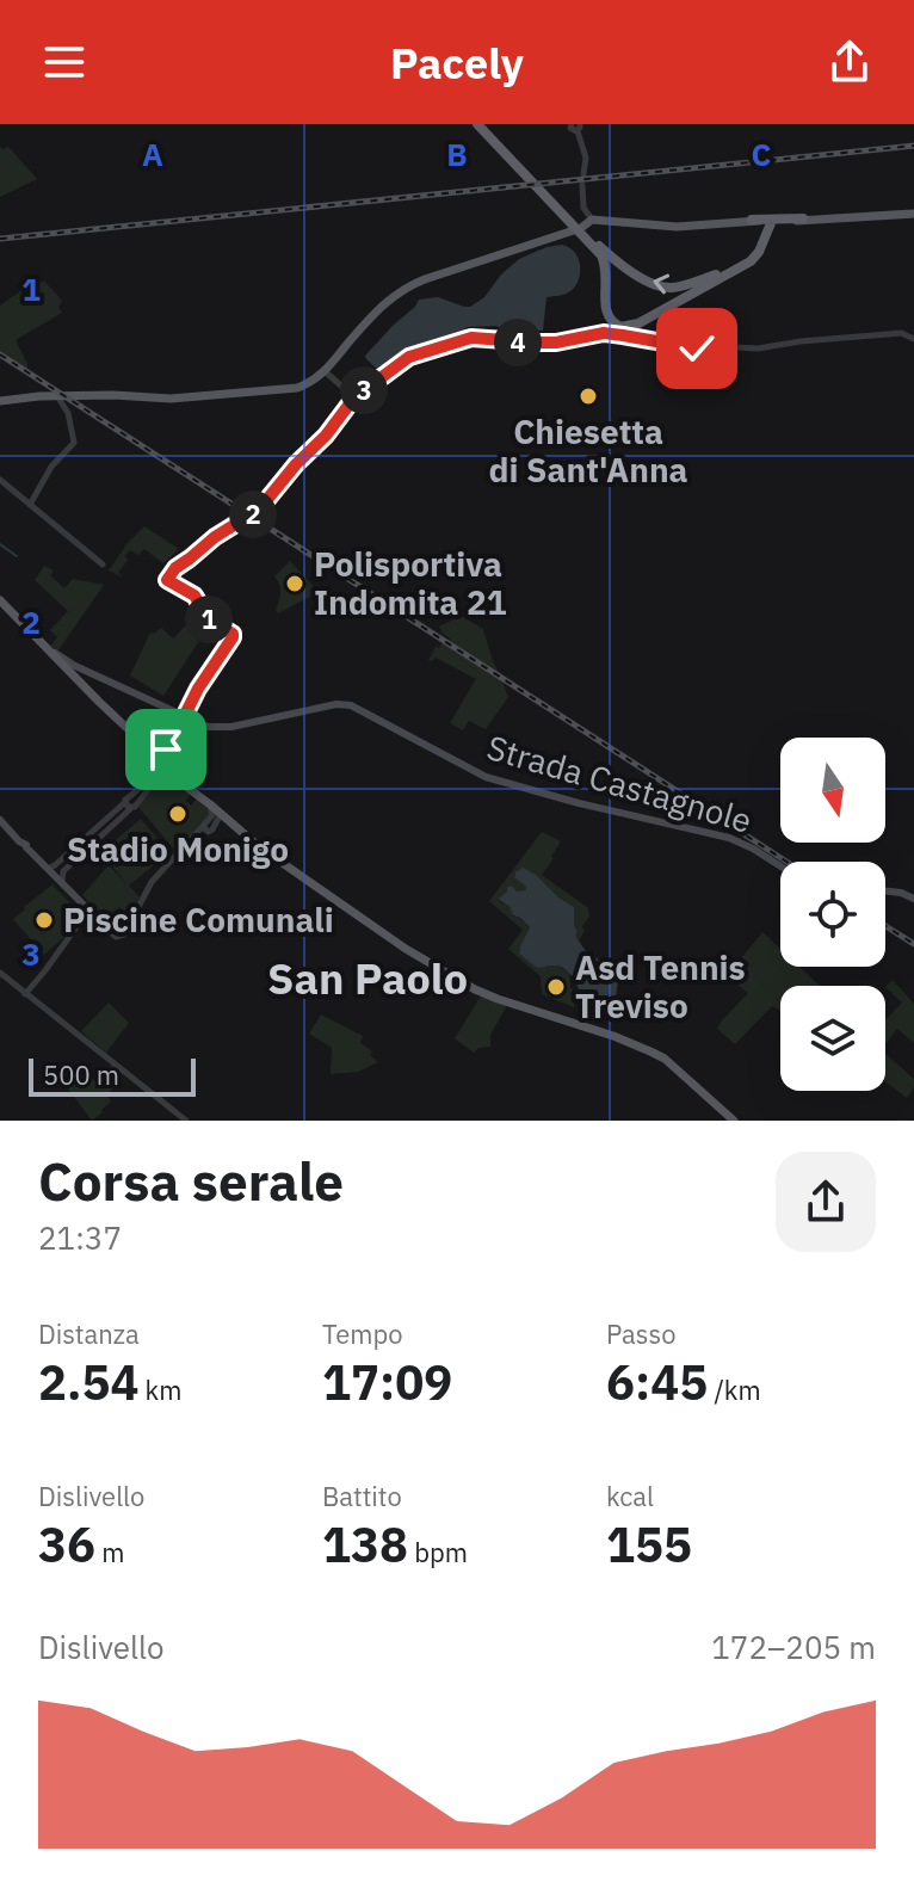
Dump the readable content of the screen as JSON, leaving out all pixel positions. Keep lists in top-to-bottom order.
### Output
{
  "streets": {
    "main road": ["Strada Castagnole"]
  },
  "districts": ["San Paolo"],
  "places": [
    "Chiesetta di Sant'Anna",
    "Polisportiva Indomita 21",
    "Stadio Monigo",
    "Piscine Comunali",
    "Asd Tennis Treviso"
  ],
  "scale_bar": "500 m",
  "north": "bottom",
  "page": {
    "header": "Pacely",
    "pins": [
      "4",
      "3",
      "2",
      "1"
    ],
    "scale": "500 m",
    "heading": ["Corsa serale", "21:37"],
    "stats": [
      ["Distanza", "2.54 km"],
      ["Tempo", "17:09"],
      ["Passo", "6:45 /km"],
      ["Dislivello", "36 m"],
      ["Battito", "138 bpm"],
      ["kcal", "155"]
    ],
    "chart": ["Dislivello", "172–205 m"]
  },
  "grid": {
    "columns": ["A", "B", "C"],
    "rows": ["1", "2", "3"]
  }
}
